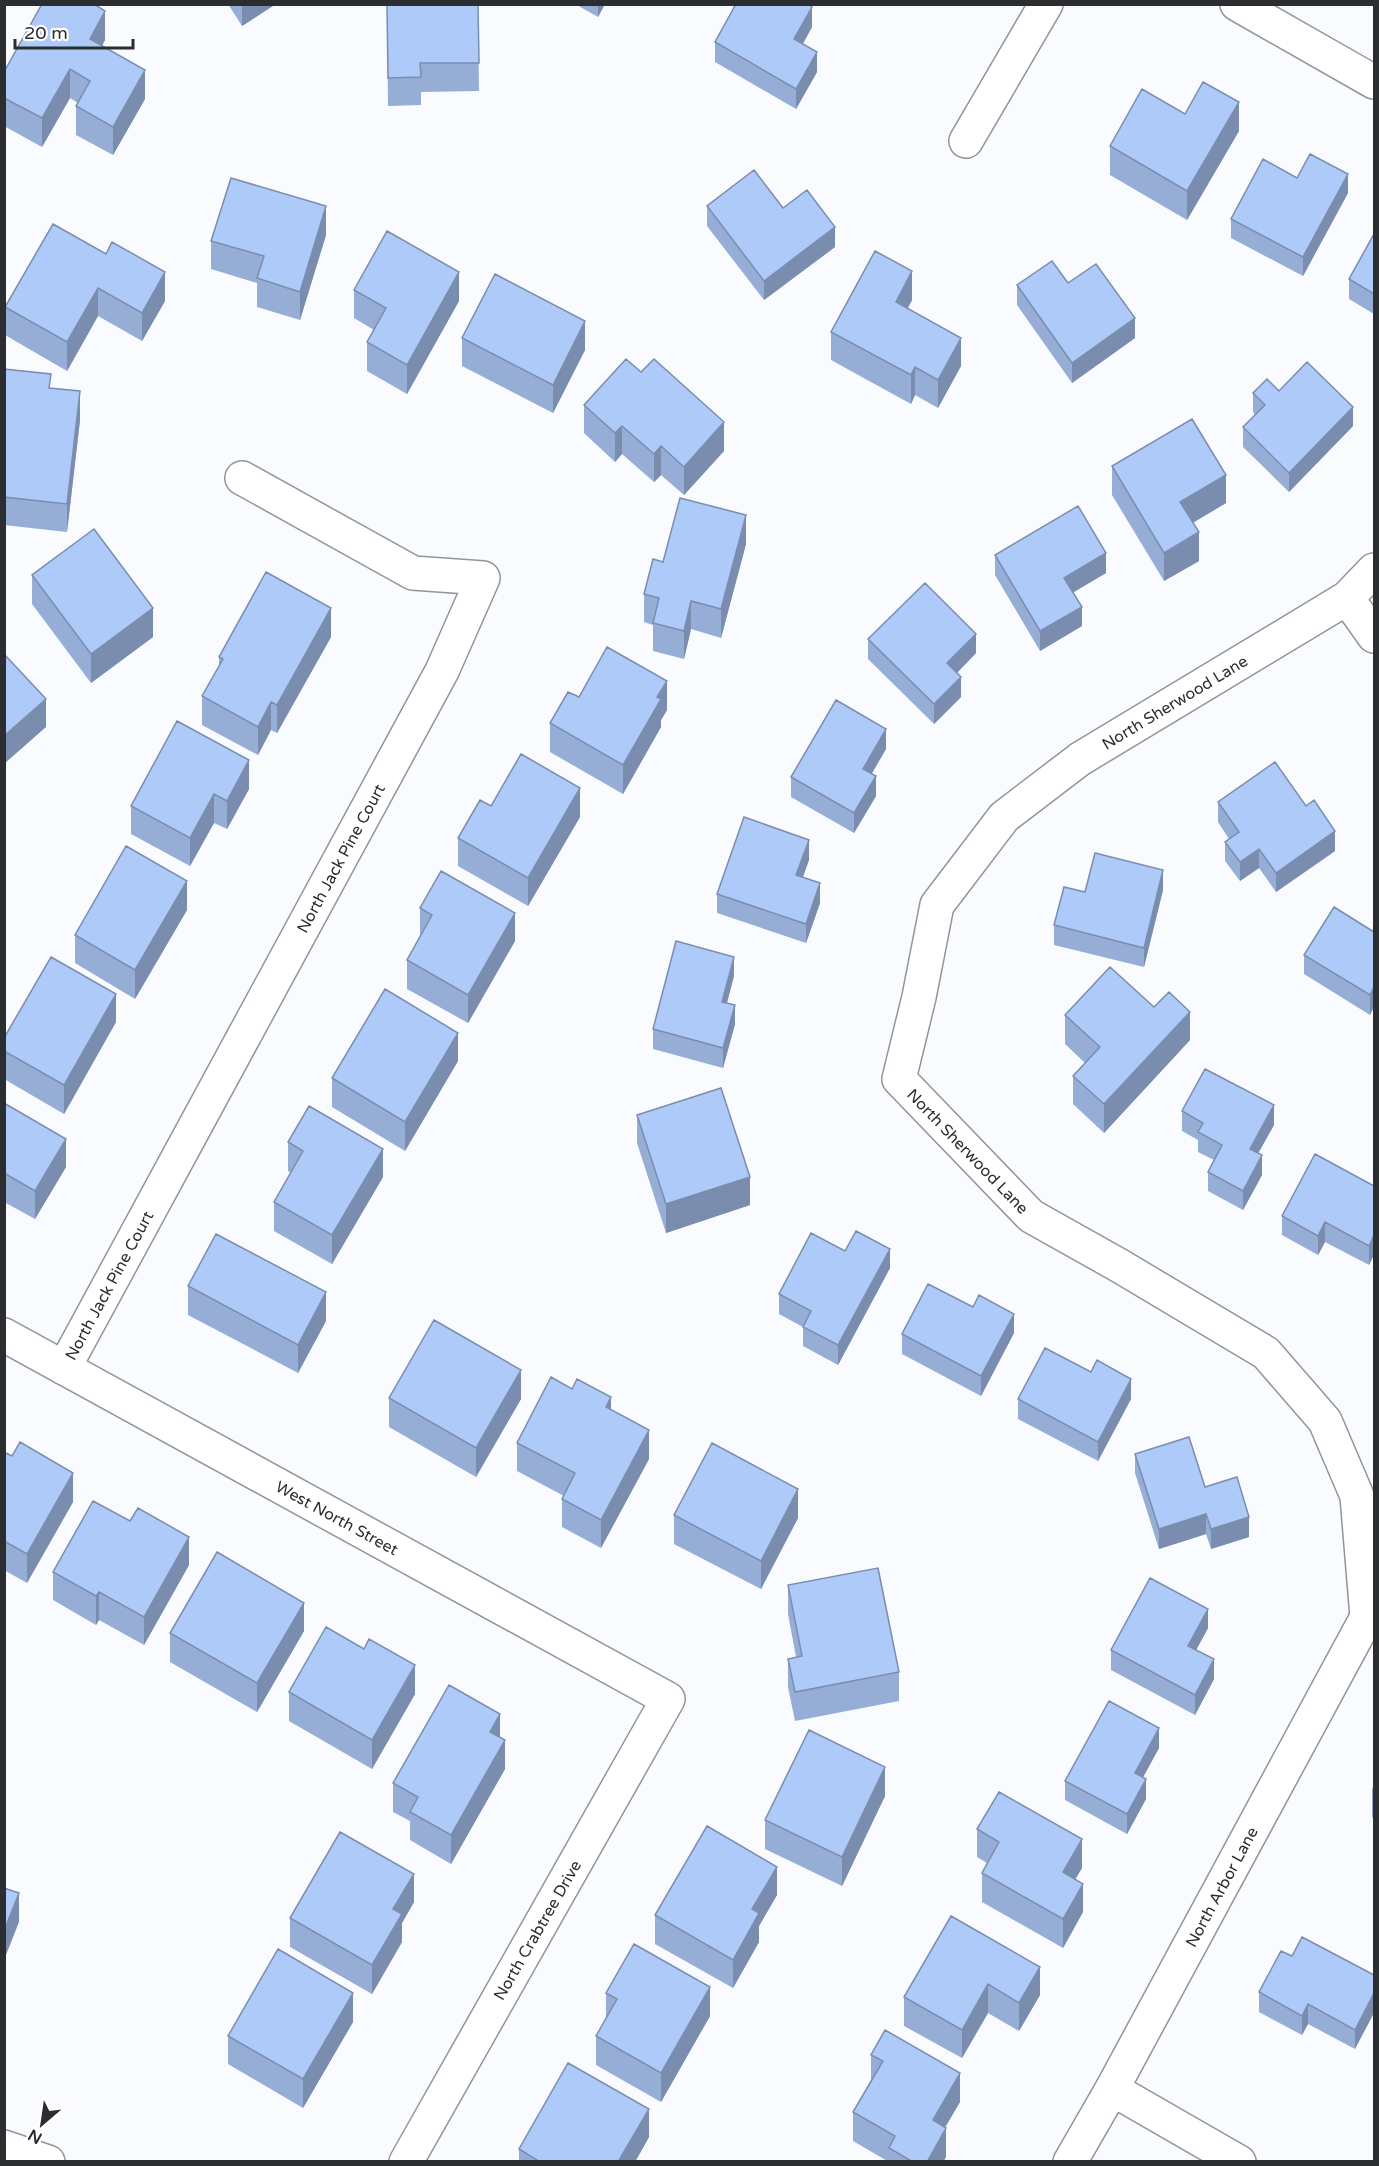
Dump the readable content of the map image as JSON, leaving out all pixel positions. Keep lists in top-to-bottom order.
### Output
{
  "streets": {
    "street": [
      "North Sherwood Lane",
      "North Jack Pine Court",
      "West North Street",
      "North Arbor Lane",
      "North Crabtree Drive"
    ]
  },
  "crossings": [
    ["North Sherwood Lane", "North Arbor Lane"],
    ["North Jack Pine Court", "West North Street"],
    ["West North Street", "North Crabtree Drive"]
  ],
  "scale_bar": "20 m",
  "north": "bottom left"
}
